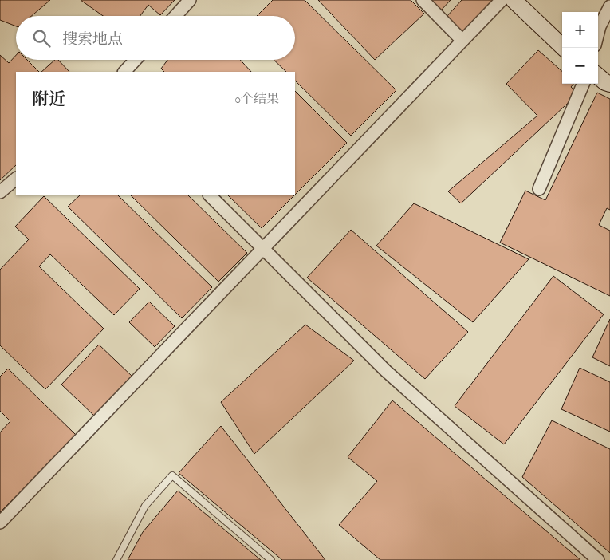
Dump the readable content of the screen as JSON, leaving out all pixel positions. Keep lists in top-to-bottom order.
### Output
{
  "page": {
    "map_buttons": ["+", "−"],
    "search": "搜索地点",
    "heading": ["附近", "0个结果"]
  }
}
